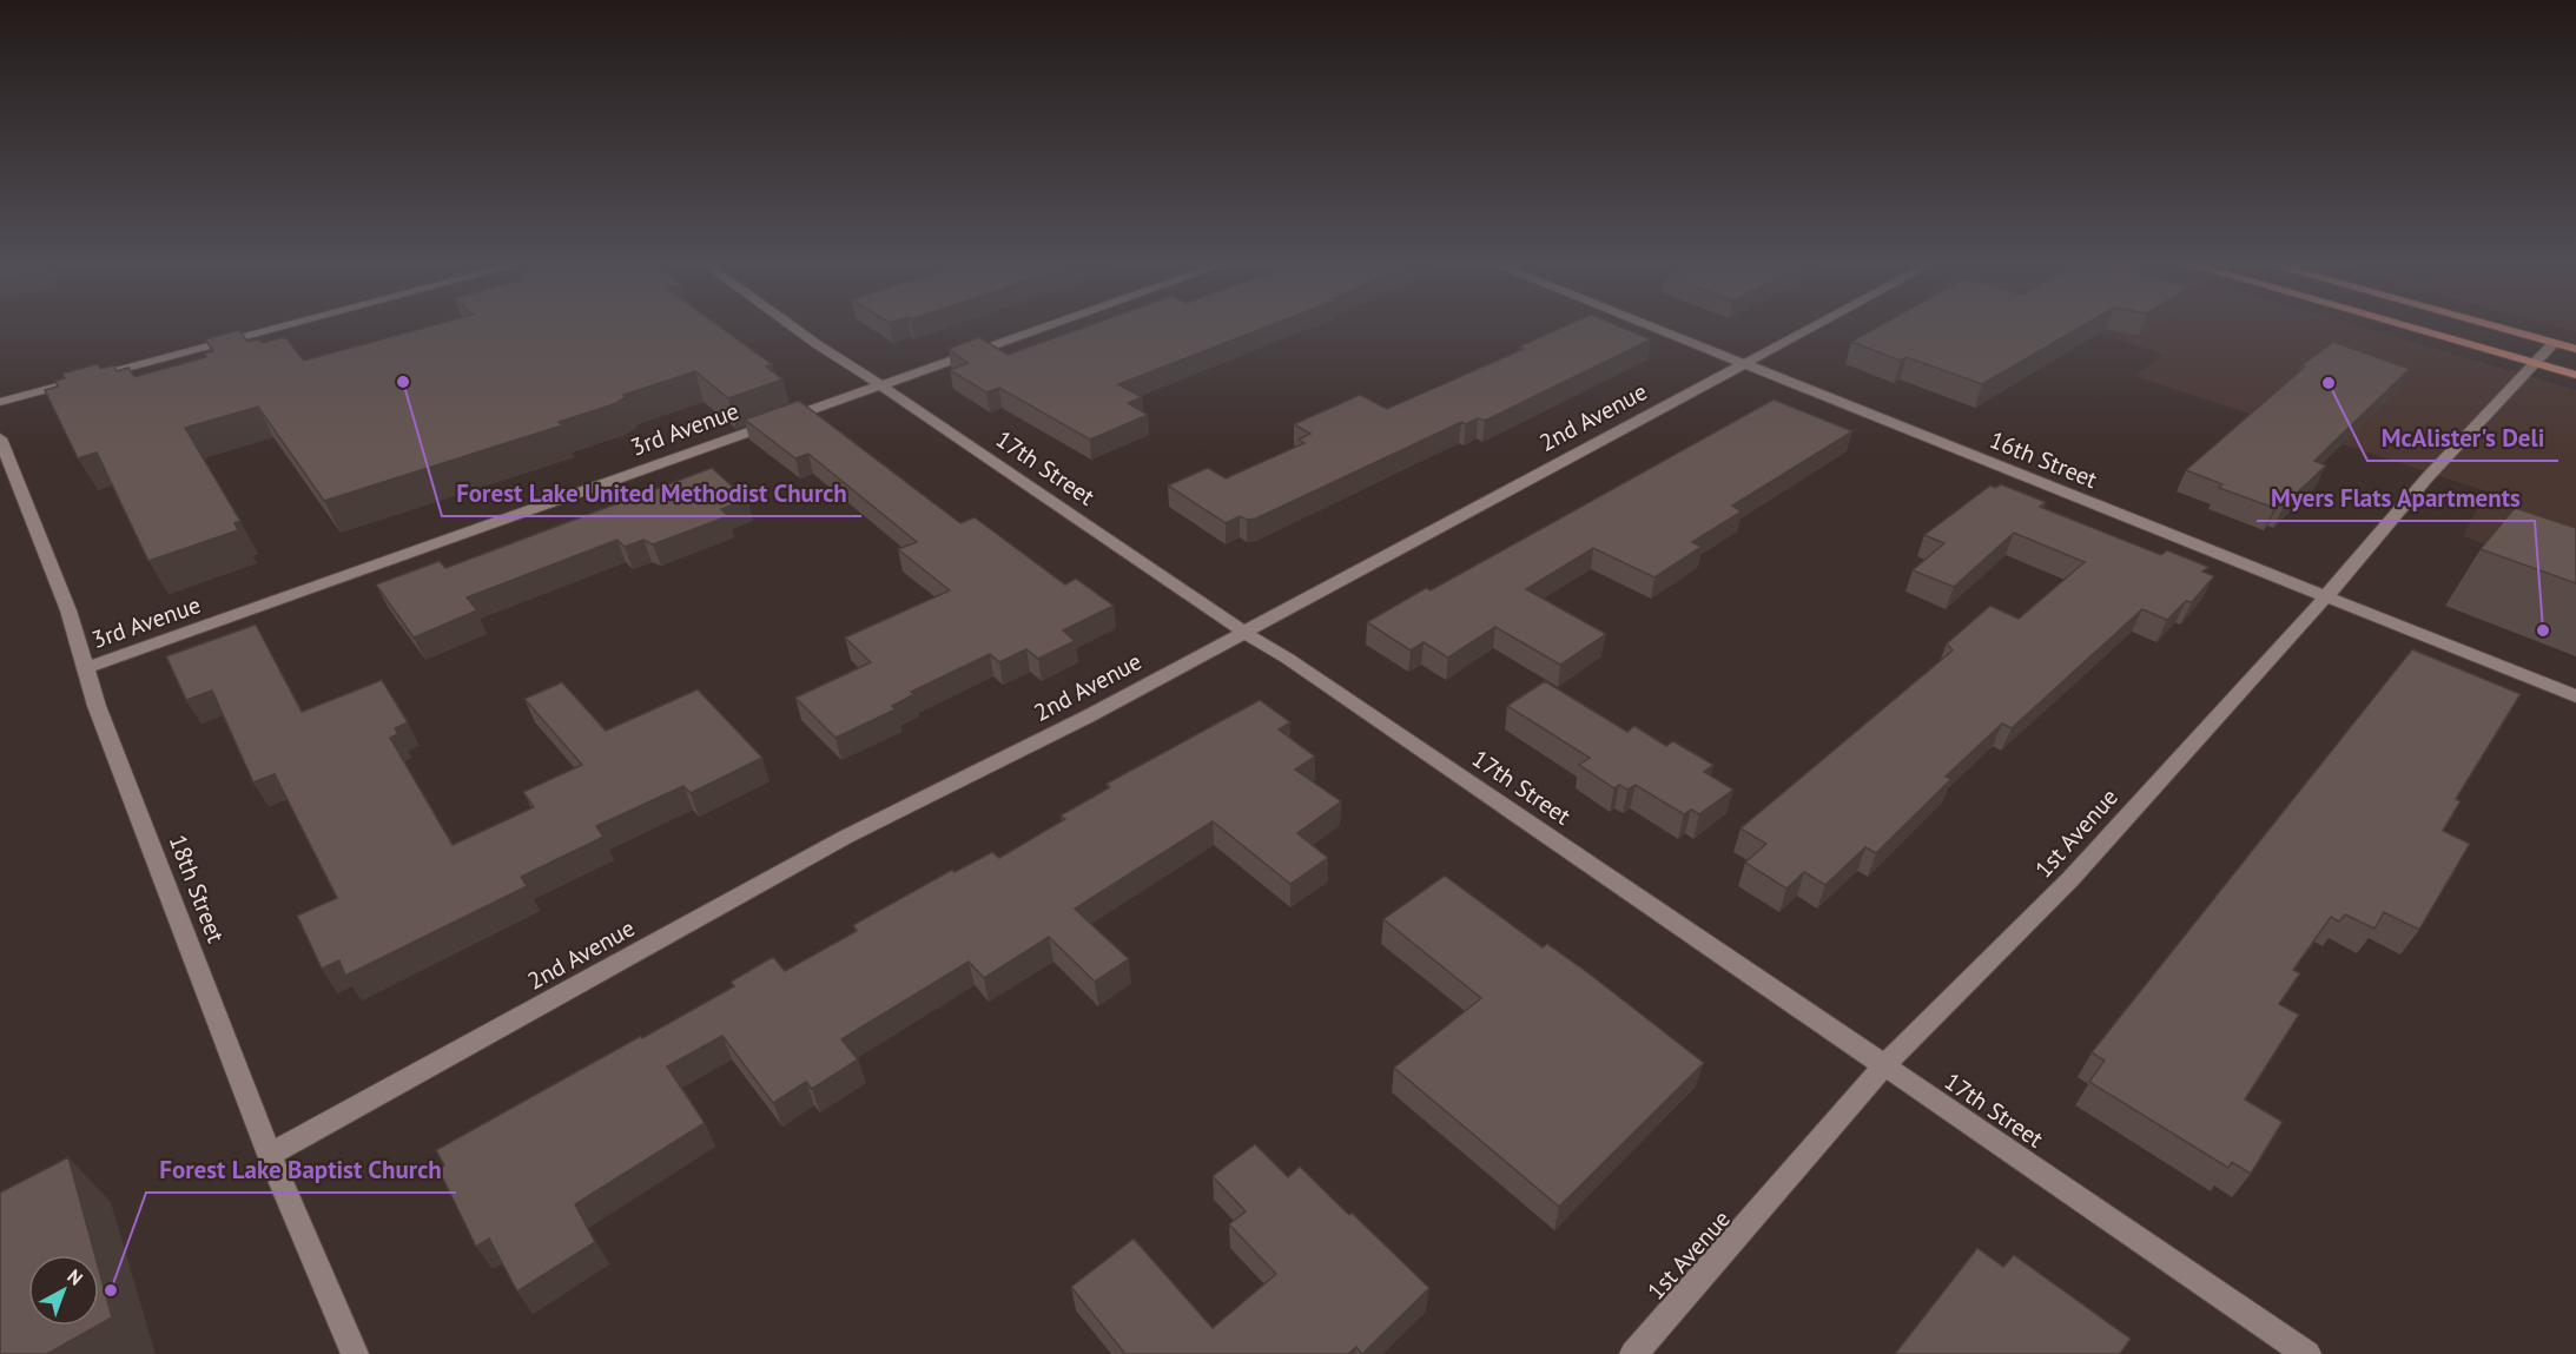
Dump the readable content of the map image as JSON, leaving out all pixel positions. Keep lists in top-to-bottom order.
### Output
{
  "streets": {
    "street": [
      "2nd Avenue",
      "3rd Avenue",
      "16th Street",
      "17th Street",
      "1st Avenue",
      "18th Street"
    ]
  },
  "crossings": [
    ["2nd Avenue", "16th Street"],
    ["2nd Avenue", "17th Street"],
    ["2nd Avenue", "18th Street"],
    ["3rd Avenue", "17th Street"],
    ["3rd Avenue", "18th Street"],
    ["16th Street", "1st Avenue"],
    ["17th Street", "1st Avenue"]
  ],
  "places": [
    "Forest Lake United Methodist Church",
    "McAlister's Deli",
    "Myers Flats Apartments",
    "Forest Lake Baptist Church"
  ],
  "north": "top right"
}
